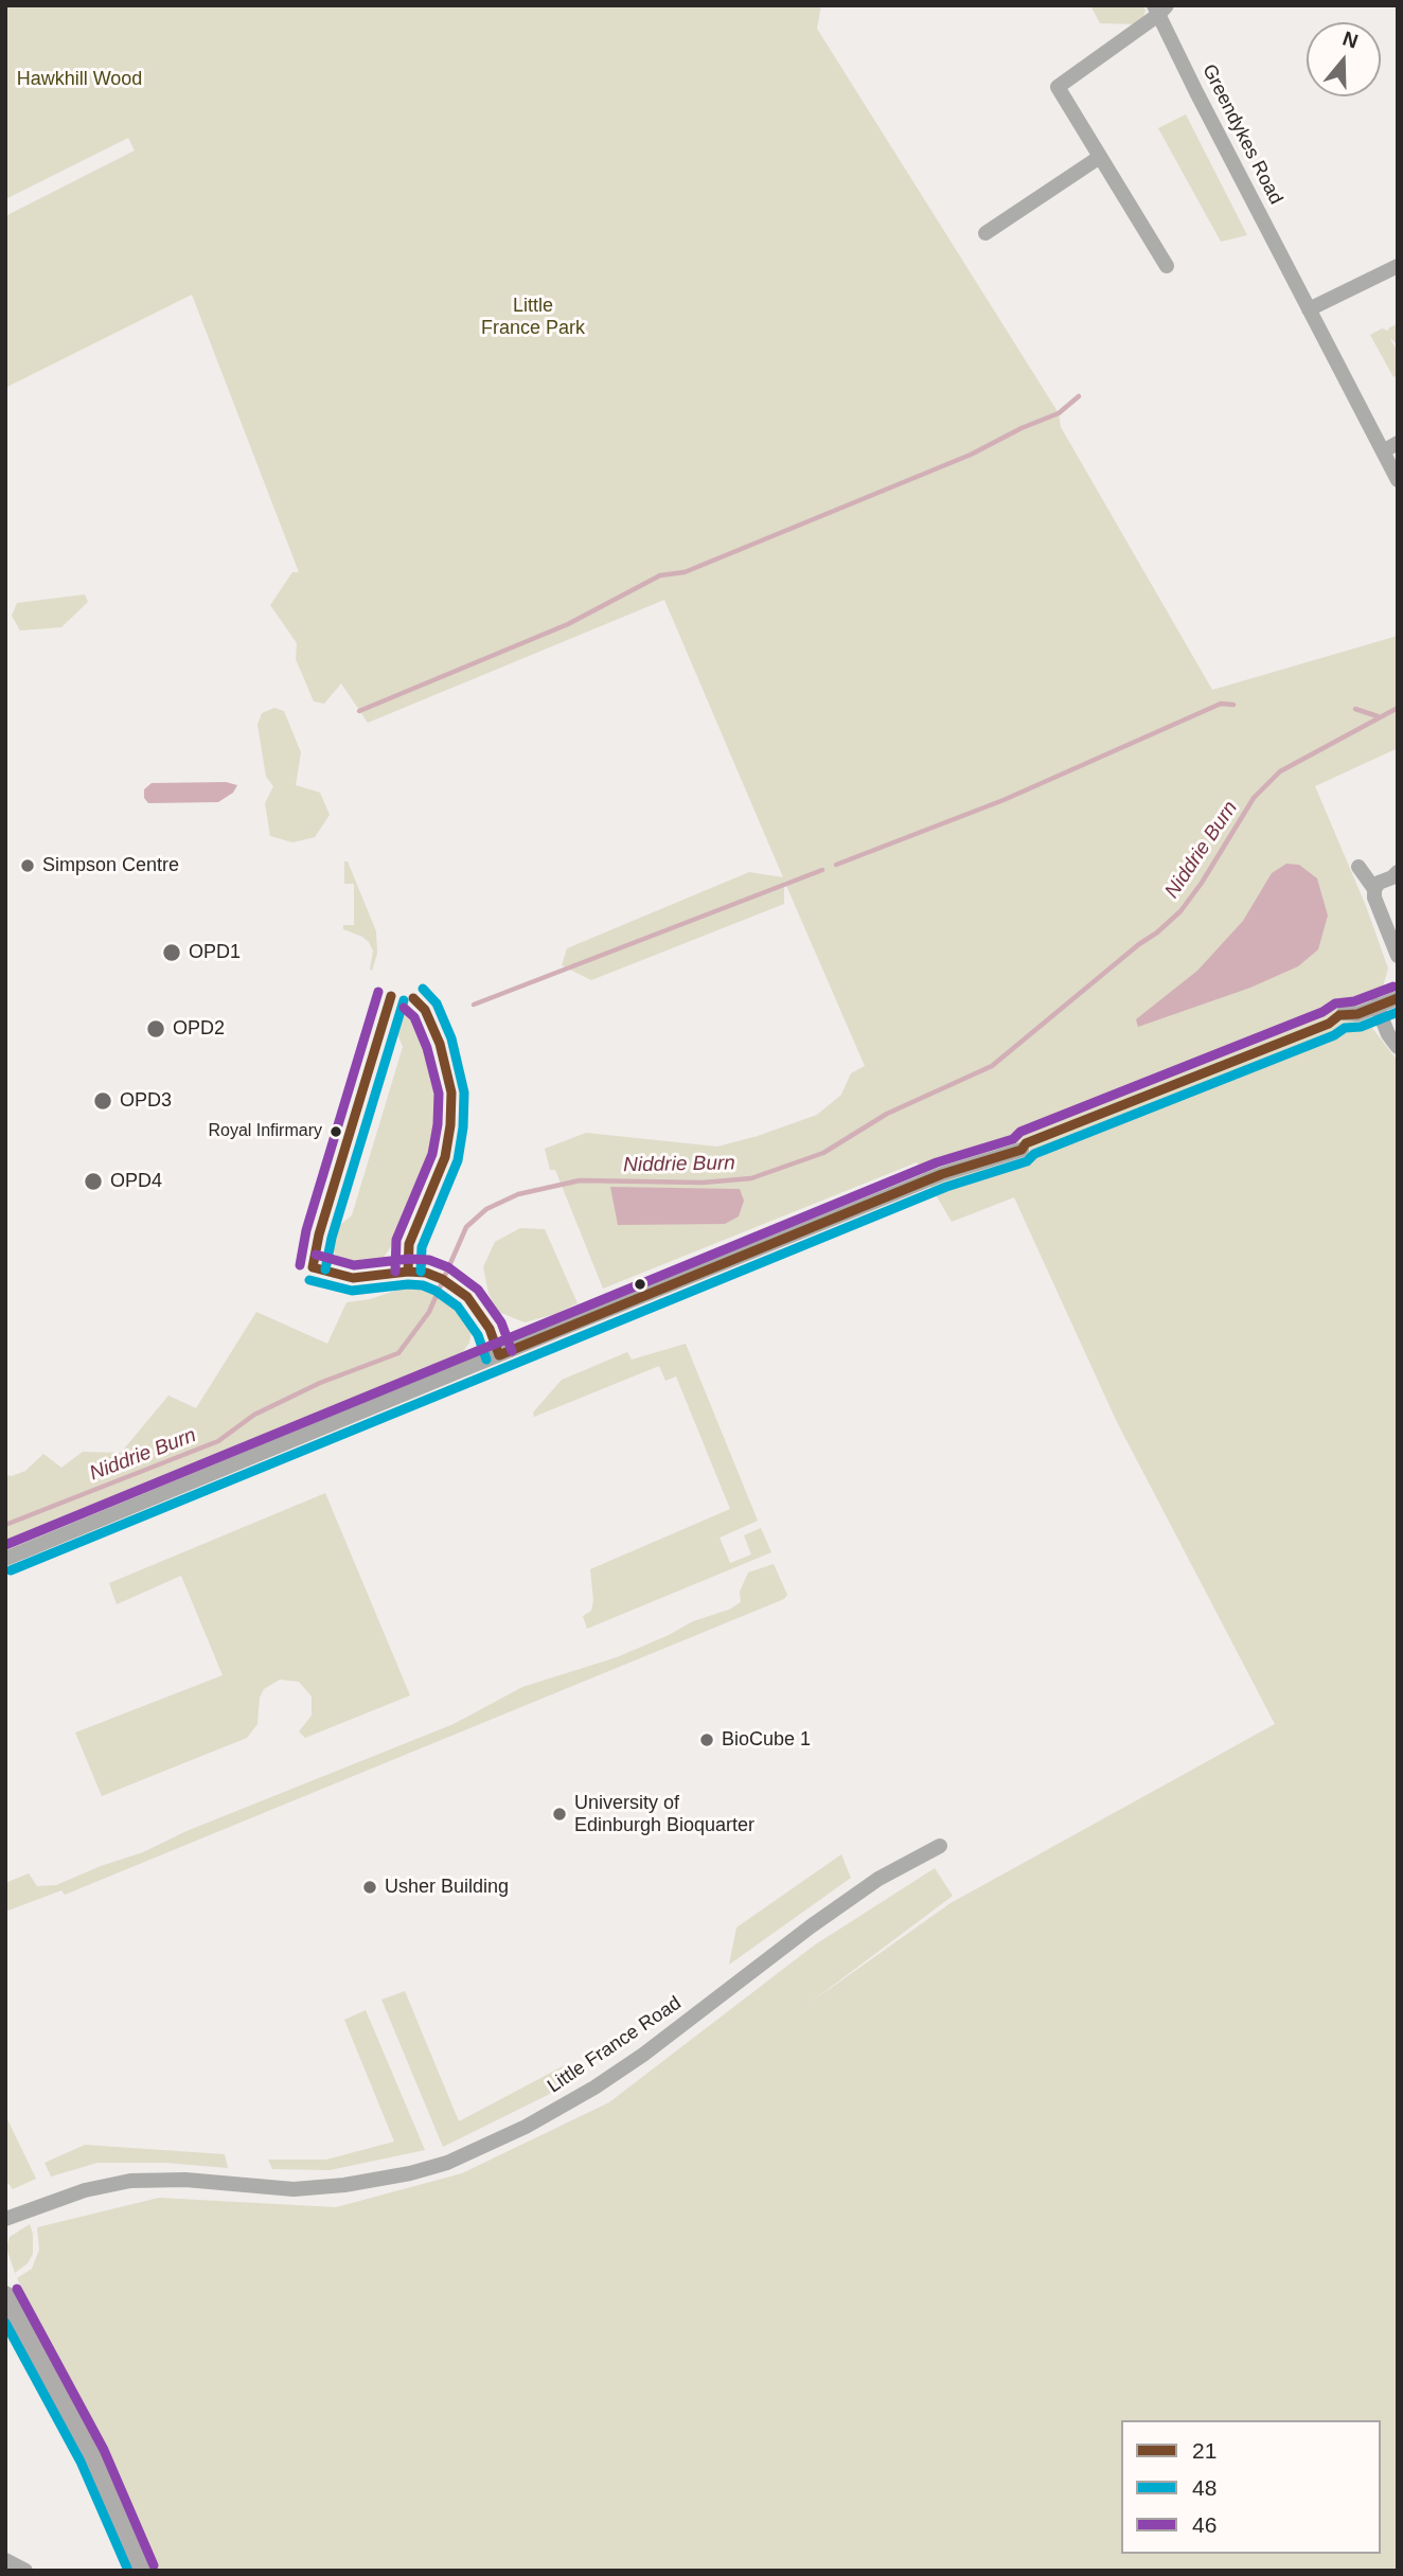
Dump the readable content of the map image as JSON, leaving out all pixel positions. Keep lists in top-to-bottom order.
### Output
{
  "streets": {
    "street": ["Greendykes Road", "Little France Road"]
  },
  "water": ["Niddrie Burn"],
  "parks": ["Hawkhill Wood", "Little France Park"],
  "places": [
    "Simpson Centre",
    "OPD1",
    "OPD2",
    "OPD3",
    "Royal Infirmary",
    "OPD4",
    "BioCube 1",
    "University of Edinburgh Bioquarter",
    "Usher Building"
  ],
  "lines": ["transit line 46", "transit line 48", "transit line 21"],
  "legend": ["21", "48", "46"],
  "north": "top"
}
